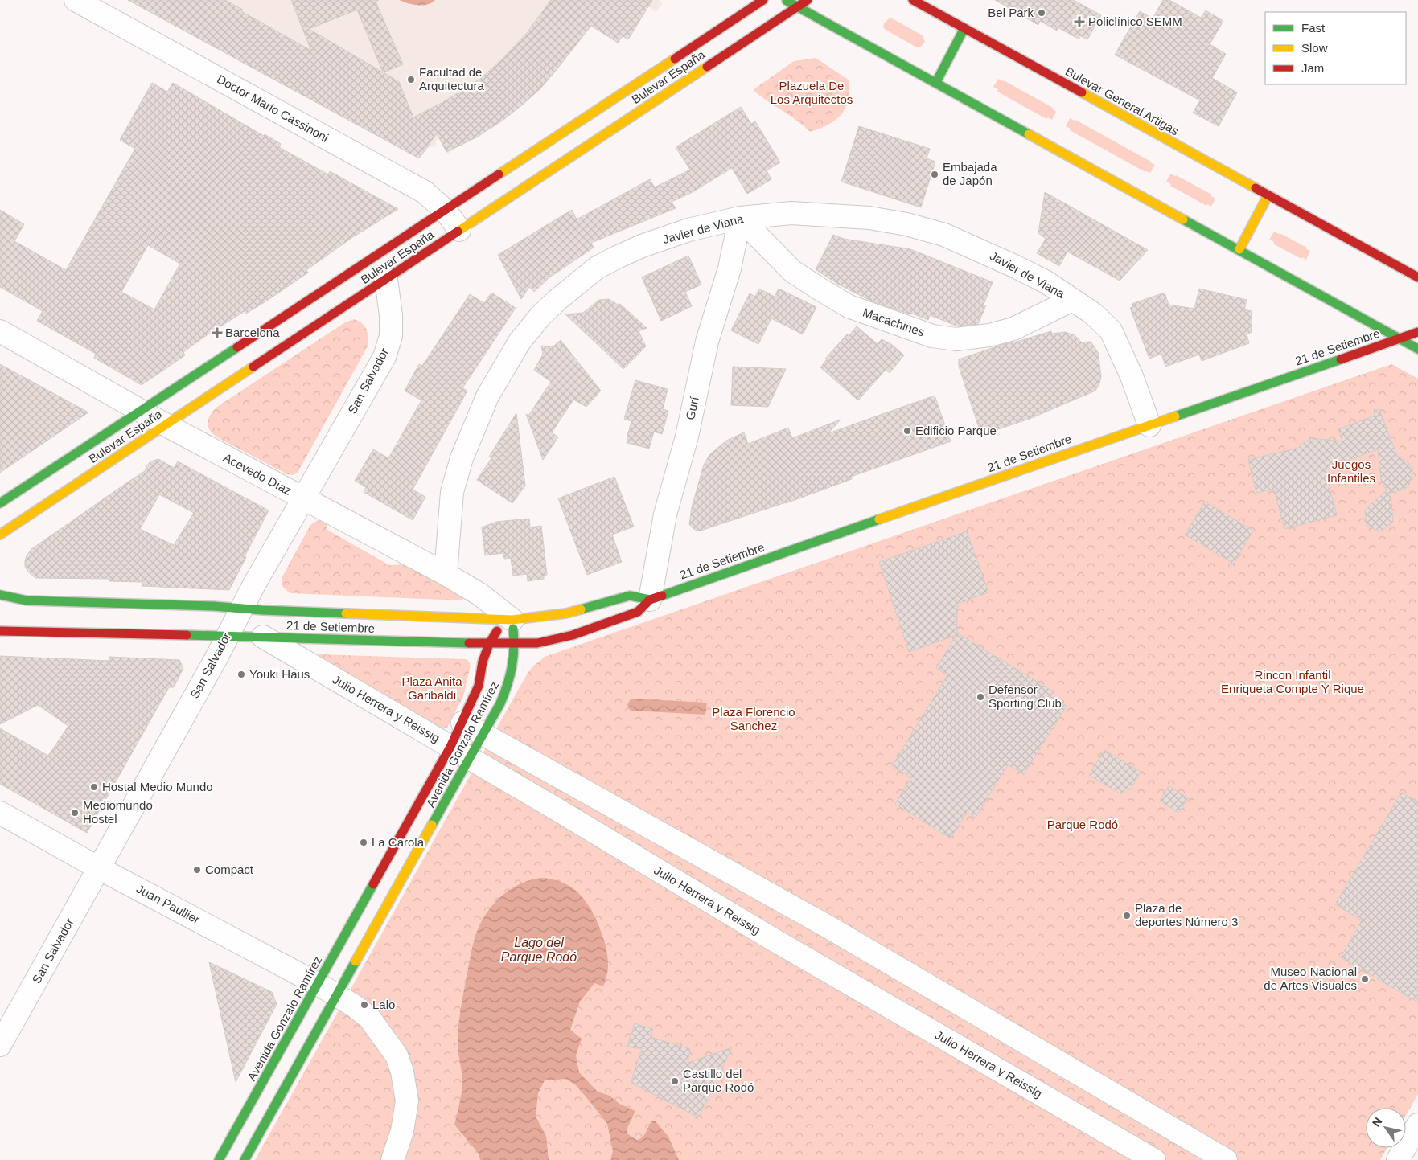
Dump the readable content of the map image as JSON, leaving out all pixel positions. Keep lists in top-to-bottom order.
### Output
{
  "streets": {
    "street": [
      "Bulevar España",
      "Bulevar General Artigas",
      "Doctor Mario Cassinoni",
      "Javier de Viana",
      "Macachines",
      "21 de Setiembre",
      "San Salvador",
      "Gurí",
      "Acevedo Díaz",
      "Julio Herrera y Reissig",
      "Avenida Gonzalo Ramírez",
      "Juan Paullier"
    ]
  },
  "crossings": [
    ["Bulevar España", "Doctor Mario Cassinoni"],
    ["Bulevar España", "San Salvador"],
    ["Bulevar España", "Acevedo Díaz"],
    ["Javier de Viana", "Macachines"],
    ["Javier de Viana", "21 de Setiembre"],
    ["Javier de Viana", "Gurí"],
    ["Javier de Viana", "Acevedo Díaz"],
    ["Macachines", "Gurí"],
    ["21 de Setiembre", "San Salvador"],
    ["21 de Setiembre", "Gurí"],
    ["21 de Setiembre", "Acevedo Díaz"],
    ["21 de Setiembre", "Julio Herrera y Reissig"],
    ["21 de Setiembre", "Avenida Gonzalo Ramírez"],
    ["San Salvador", "Acevedo Díaz"],
    ["San Salvador", "Juan Paullier"],
    ["Acevedo Díaz", "Avenida Gonzalo Ramírez"],
    ["Julio Herrera y Reissig", "Avenida Gonzalo Ramírez"],
    ["Avenida Gonzalo Ramírez", "Juan Paullier"]
  ],
  "water": ["Lago del Parque Rodó"],
  "parks": [
    "Plazuela De Los Arquitectos",
    "Juegos Infantiles",
    "Rincon Infantil Enriqueta Compte Y Rique",
    "Plaza Anita Garibaldi",
    "Plaza Florencio Sanchez",
    "Parque Rodó"
  ],
  "places": {
    "other": [
      "Bel Park",
      "Facultad de Arquitectura",
      "Embajada de Japón",
      "Edificio Parque",
      "Youki Haus",
      "Defensor Sporting Club",
      "Hostal Medio Mundo",
      "Mediomundo Hostel",
      "La Carola",
      "Compact",
      "Plaza de deportes Número 3",
      "Museo Nacional de Artes Visuales",
      "Lalo",
      "Castillo del Parque Rodó"
    ],
    "health": ["Policlínico SEMM", "Barcelona"]
  },
  "legend": ["Fast", "Slow", "Jam"],
  "north": "top left"
}
